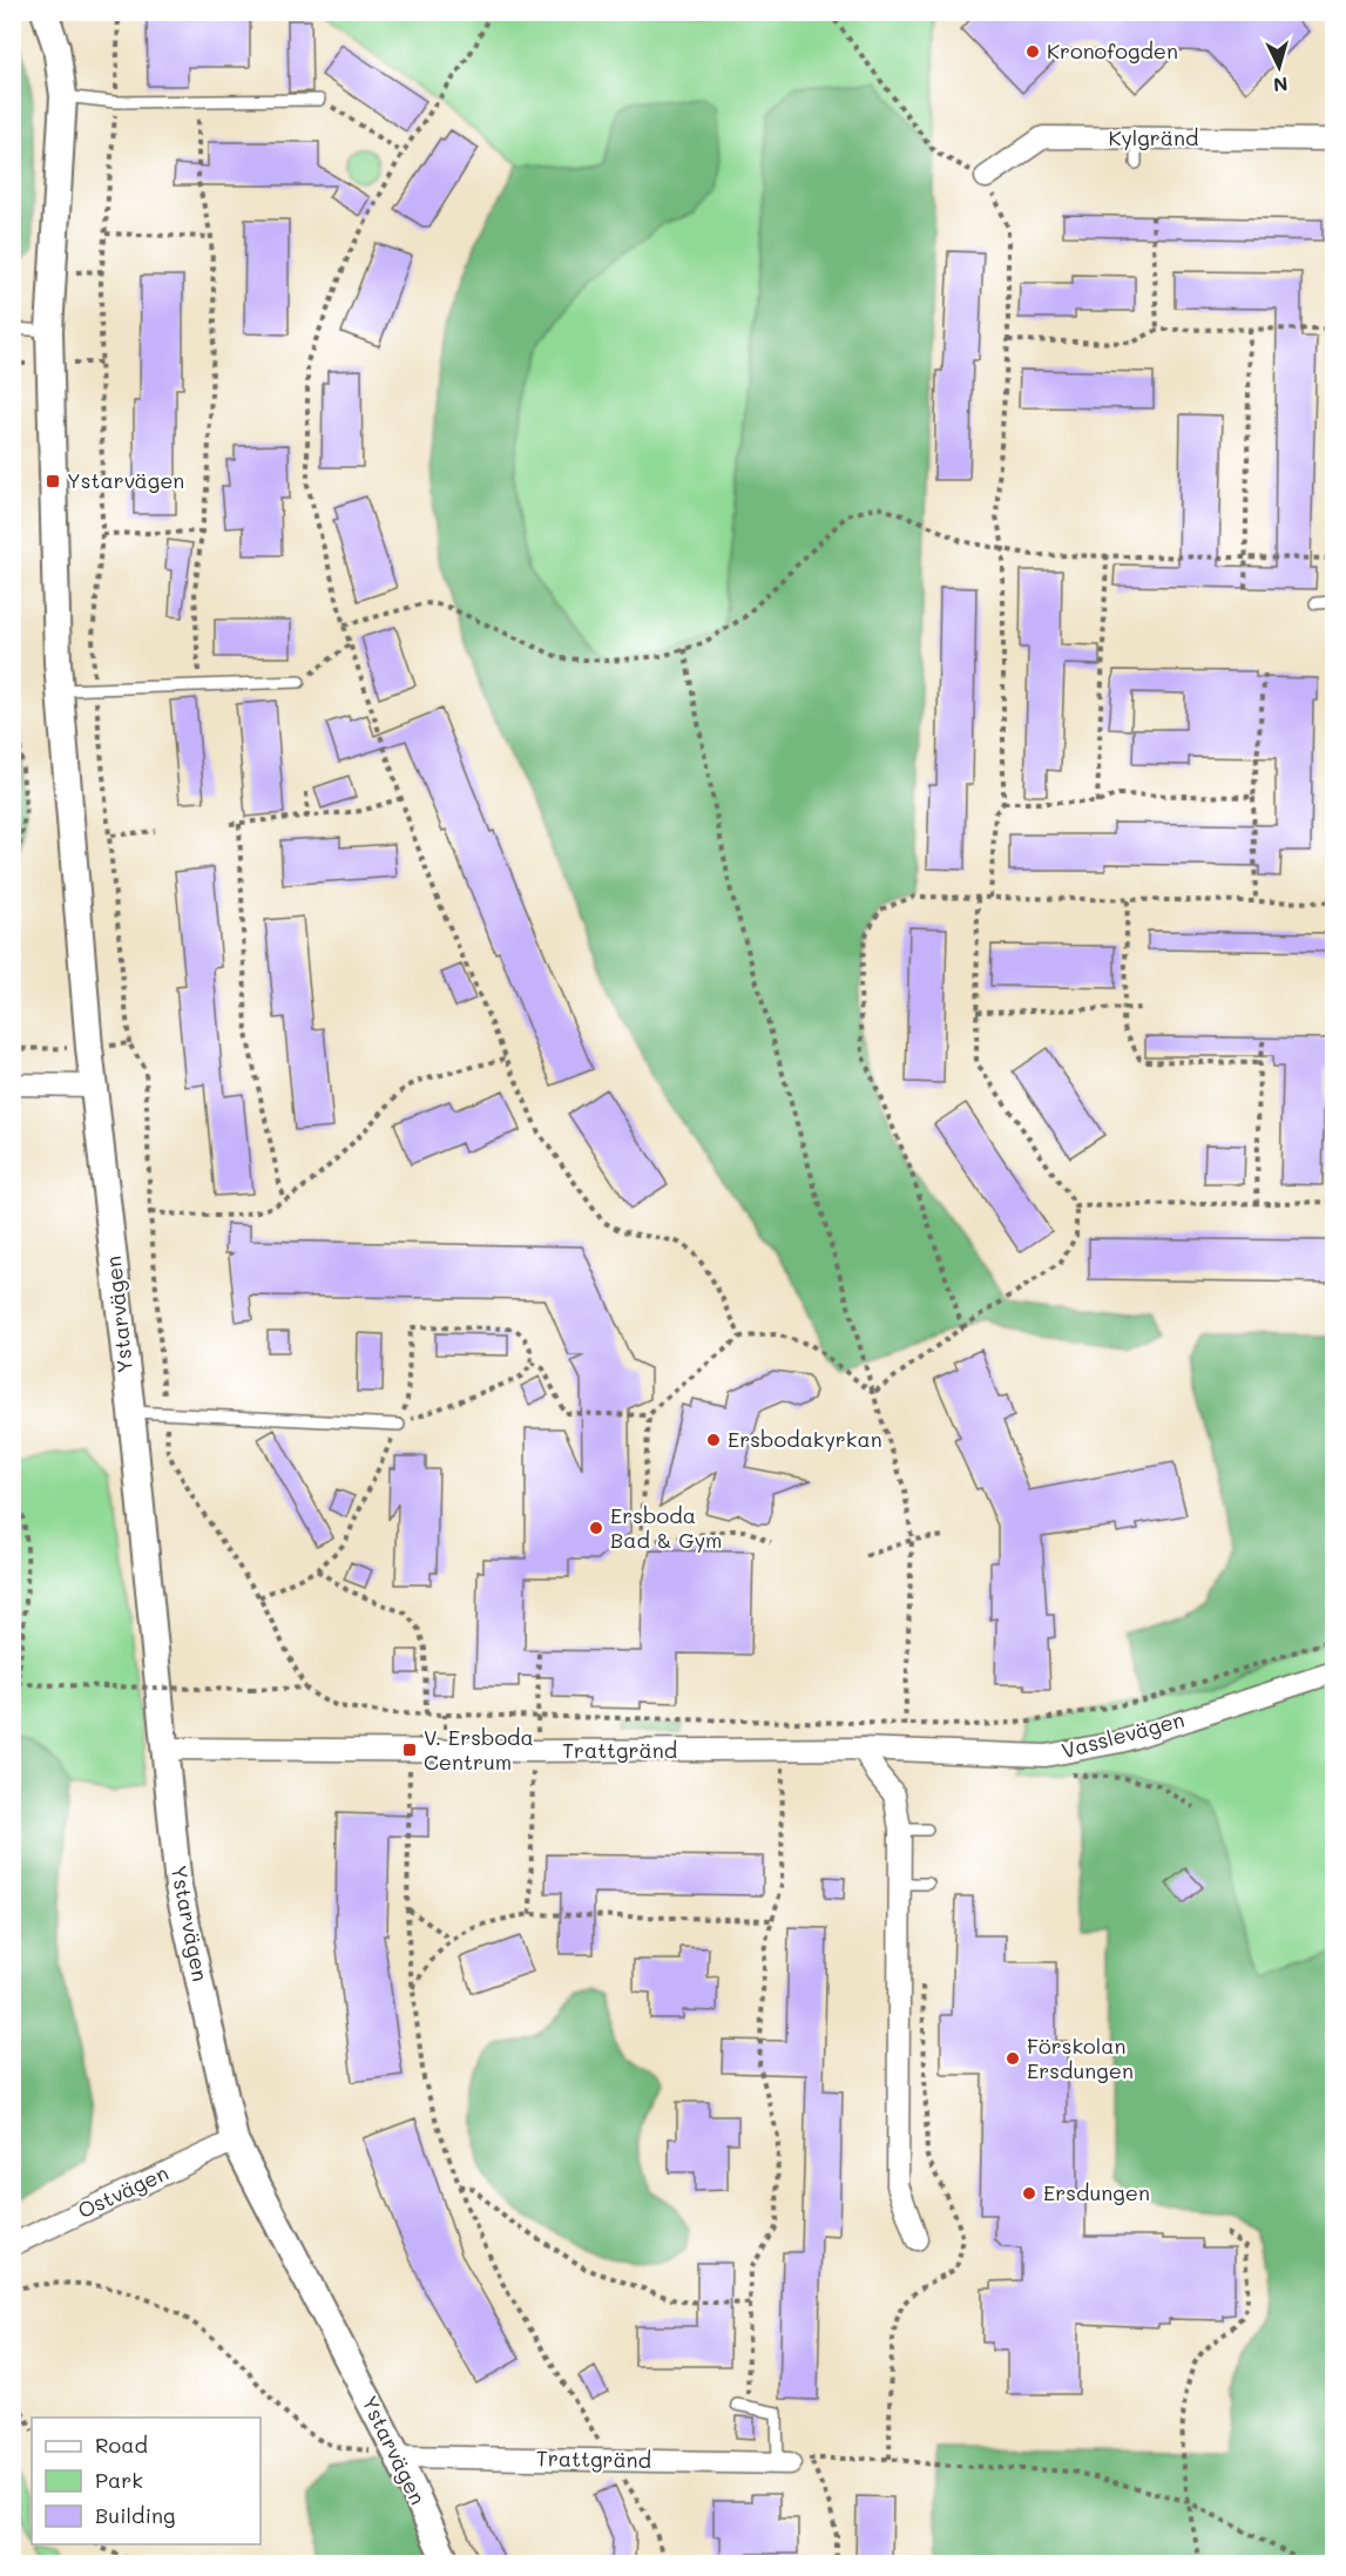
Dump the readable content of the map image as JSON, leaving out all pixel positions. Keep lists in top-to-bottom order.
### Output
{
  "streets": {
    "street": [
      "Kylgränd",
      "Ystarvägen",
      "Vasslevägen",
      "Trattgränd",
      "Ostvägen"
    ]
  },
  "crossings": [
    ["Ystarvägen", "Trattgränd"],
    ["Ystarvägen", "Ostvägen"],
    ["Vasslevägen", "Trattgränd"]
  ],
  "places": {
    "other": [
      "Kronofogden",
      "Ersbodakyrkan",
      "Ersboda Bad & Gym",
      "Förskolan Ersdungen",
      "Ersdungen"
    ],
    "transit": ["Ystarvägen", "V. Ersboda Centrum"]
  },
  "legend": ["Road", "Park", "Building"],
  "north": "bottom"
}
